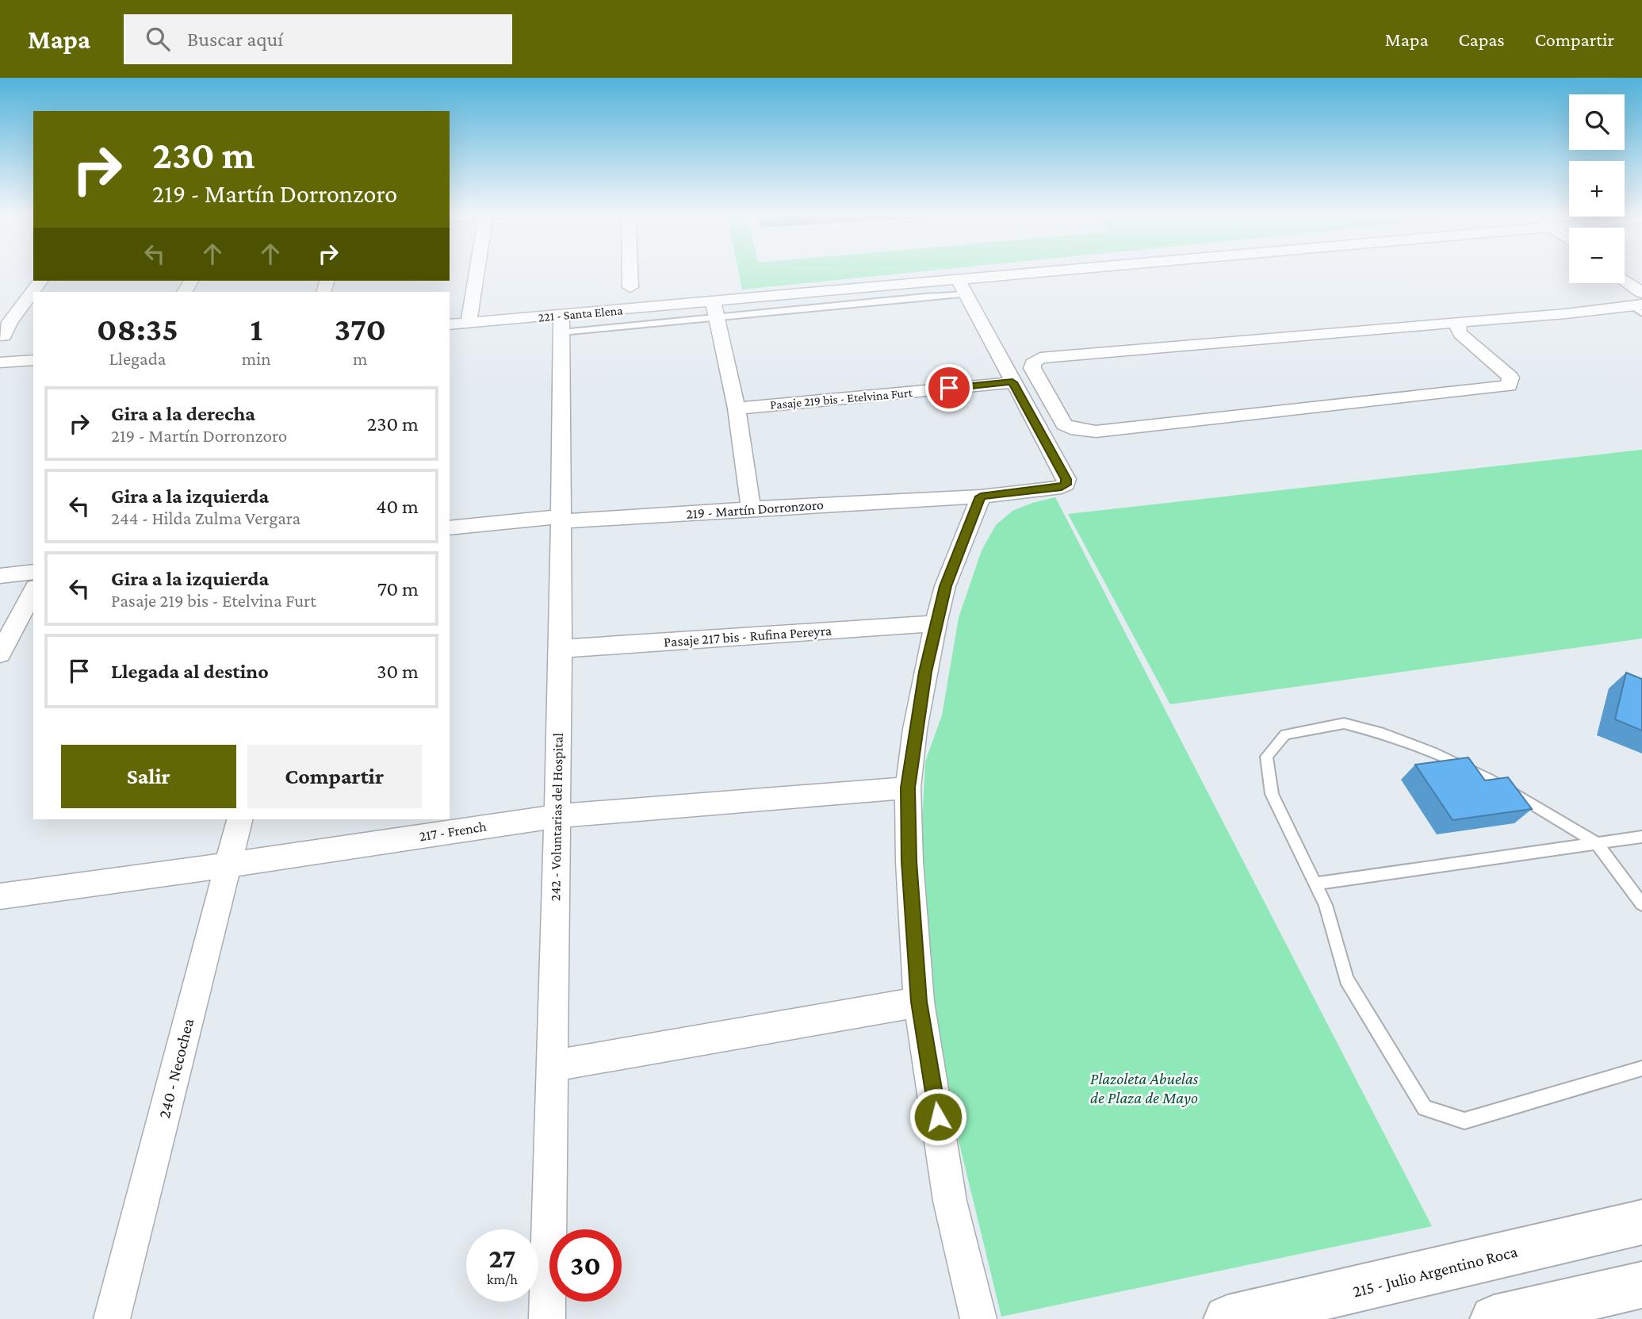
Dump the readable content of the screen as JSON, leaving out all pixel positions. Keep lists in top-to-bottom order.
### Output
{
  "streets": {
    "street": [
      "221 - Santa Elena",
      "Pasaje 219 bis - Etelvina Furt",
      "219 - Martín Dorronzoro",
      "Pasaje 217 bis - Rufina Pereyra",
      "242 - Voluntarias del Hospital",
      "217 - French",
      "240 - Necochea",
      "215 - Julio Argentino Roca"
    ]
  },
  "crossings": [
    ["221 - Santa Elena", "242 - Voluntarias del Hospital"],
    ["Pasaje 219 bis - Etelvina Furt", "219 - Martín Dorronzoro"],
    ["219 - Martín Dorronzoro", "242 - Voluntarias del Hospital"],
    ["Pasaje 217 bis - Rufina Pereyra", "242 - Voluntarias del Hospital"],
    ["242 - Voluntarias del Hospital", "217 - French"],
    ["217 - French", "240 - Necochea"]
  ],
  "parks": ["Plazoleta Abuelas de Plaza de Mayo"],
  "page": {
    "header": "Mapa",
    "search": "Buscar aquí",
    "nav": ["Mapa", "Capas", "Compartir"],
    "map_buttons": ["+", "−"],
    "turn": ["230 m", "219 - Martín Dorronzoro"],
    "eta": [
      "08:35",
      "Llegada",
      "1",
      "min",
      "370",
      "m"
    ],
    "list": [
      {
        "name": "Gira a la derecha",
        "note": "219 - Martín Dorronzoro",
        "value": "230 m"
      },
      {
        "name": "Gira a la izquierda",
        "note": "244 - Hilda Zulma Vergara",
        "value": "40 m"
      },
      {
        "name": "Gira a la izquierda",
        "note": "Pasaje 219 bis - Etelvina Furt",
        "value": "70 m"
      },
      {
        "name": "Llegada al destino",
        "value": "30 m"
      }
    ],
    "buttons": ["Salir", "Compartir"],
    "speed": "27 km/h",
    "limit": "30"
  }
}
